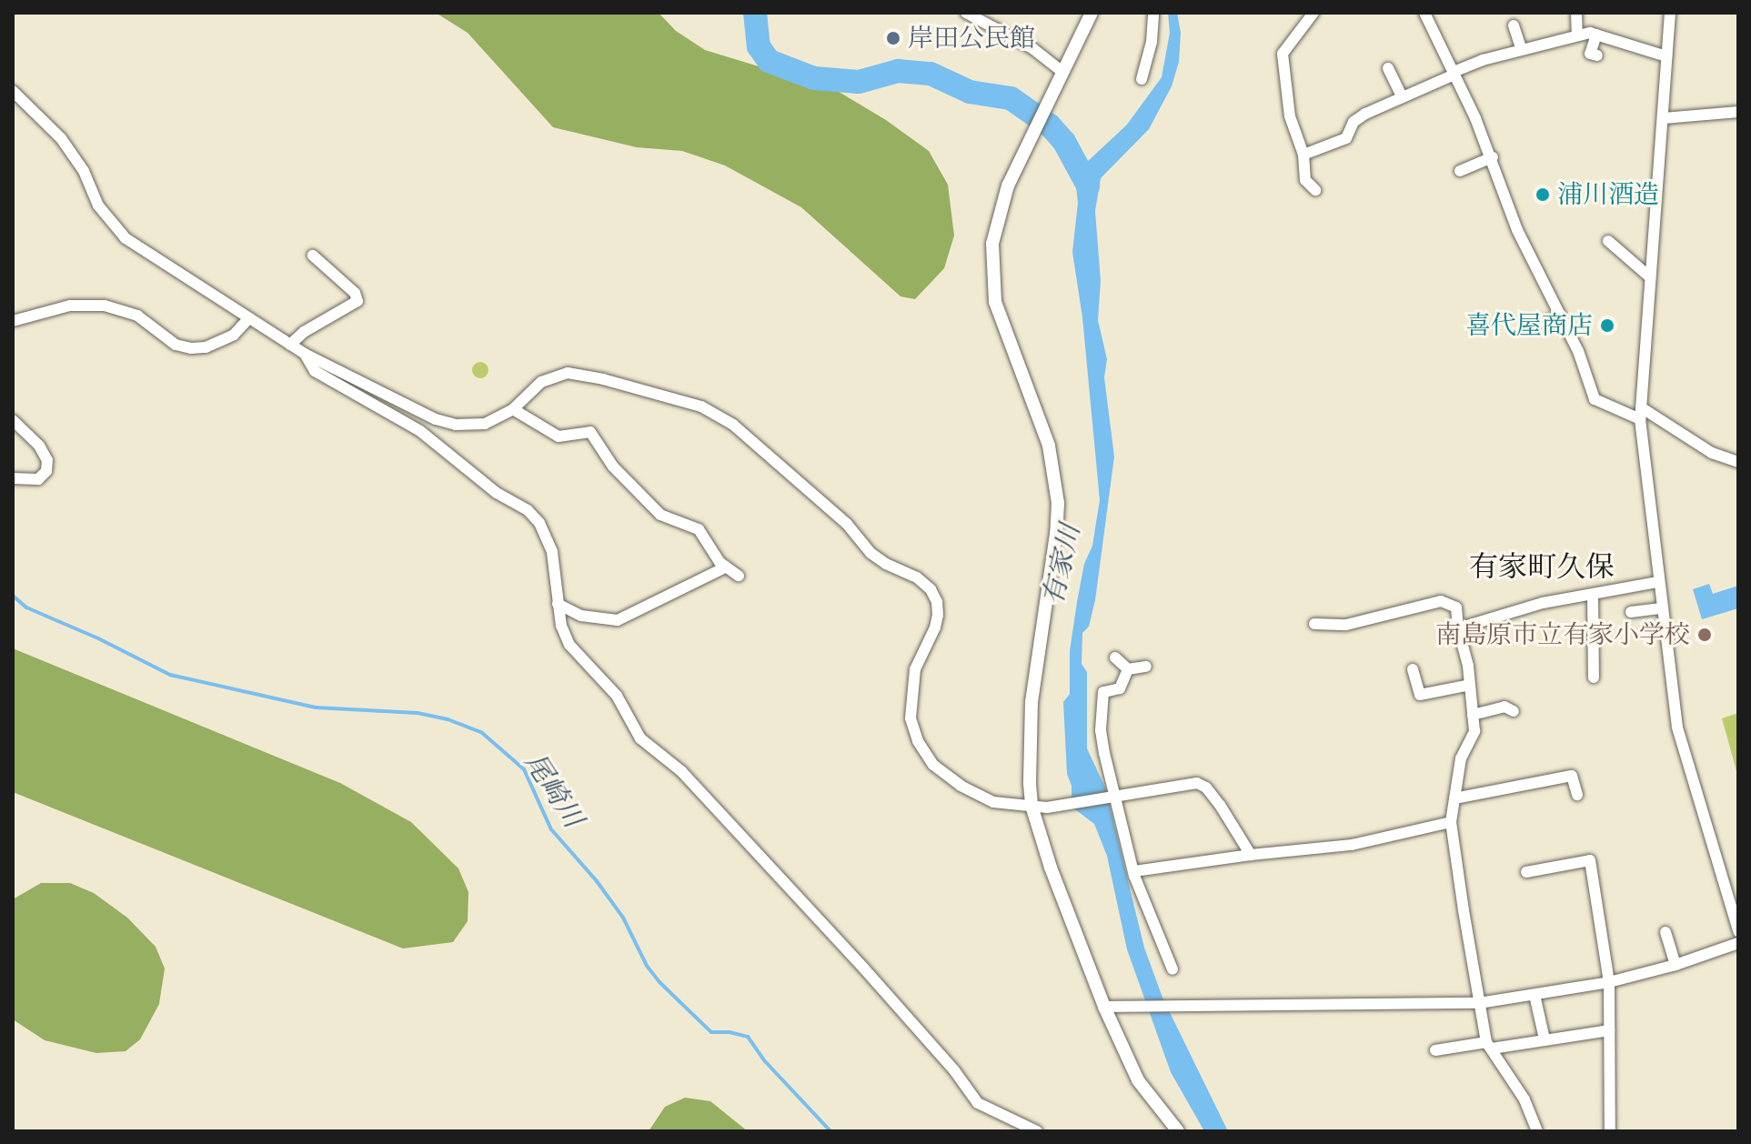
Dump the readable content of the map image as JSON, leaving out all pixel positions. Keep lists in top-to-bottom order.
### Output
{
  "districts": ["有家町久保"],
  "water": ["有家川", "尾崎川"],
  "places": [
    "岸田公民館",
    "浦川酒造",
    "喜代屋商店",
    "南島原市立有家小学校"
  ]
}
